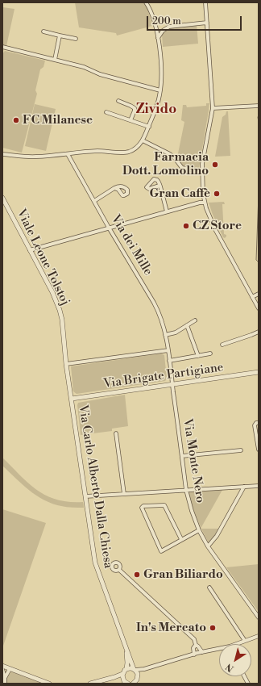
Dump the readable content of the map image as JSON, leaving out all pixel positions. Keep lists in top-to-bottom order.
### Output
{
  "streets": {
    "street": [
      "Via dei Mille",
      "Viale Leone Tolstoj",
      "Via Brigate Partigiane",
      "Via Monte Nero",
      "Via Carlo Alberto Dalla Chiesa"
    ]
  },
  "crossings": [
    ["Via dei Mille", "Via Brigate Partigiane"],
    ["Via dei Mille", "Via Monte Nero"],
    ["Viale Leone Tolstoj", "Via Carlo Alberto Dalla Chiesa"],
    ["Via Brigate Partigiane", "Via Monte Nero"],
    ["Via Brigate Partigiane", "Via Carlo Alberto Dalla Chiesa"]
  ],
  "districts": ["Zivido"],
  "places": [
    "FC Milanese",
    "Farmacia Dott. Lomolino",
    "Gran Caffè",
    "CZ Store",
    "Gran Biliardo",
    "In's Mercato"
  ],
  "scale_bar": "200 m",
  "north": "bottom left"
}
